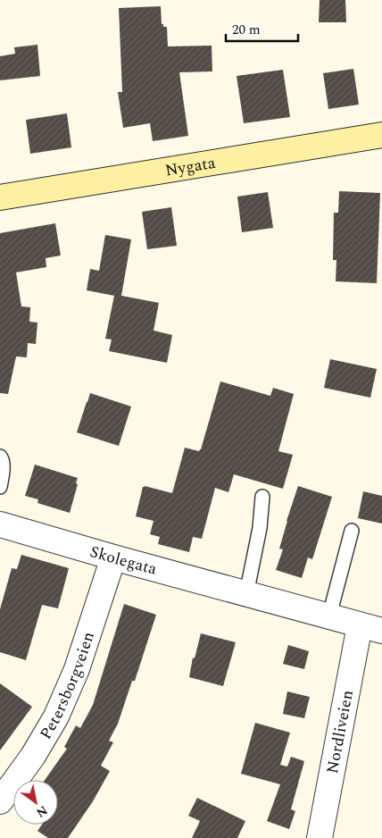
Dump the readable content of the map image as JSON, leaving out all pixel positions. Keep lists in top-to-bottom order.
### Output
{
  "streets": {
    "main road": ["Nygata"],
    "street": ["Skolegata", "Petersborgveien", "Nordliveien"]
  },
  "crossings": [
    ["Skolegata", "Petersborgveien"],
    ["Skolegata", "Nordliveien"]
  ],
  "scale_bar": "20 m",
  "north": "bottom right"
}
